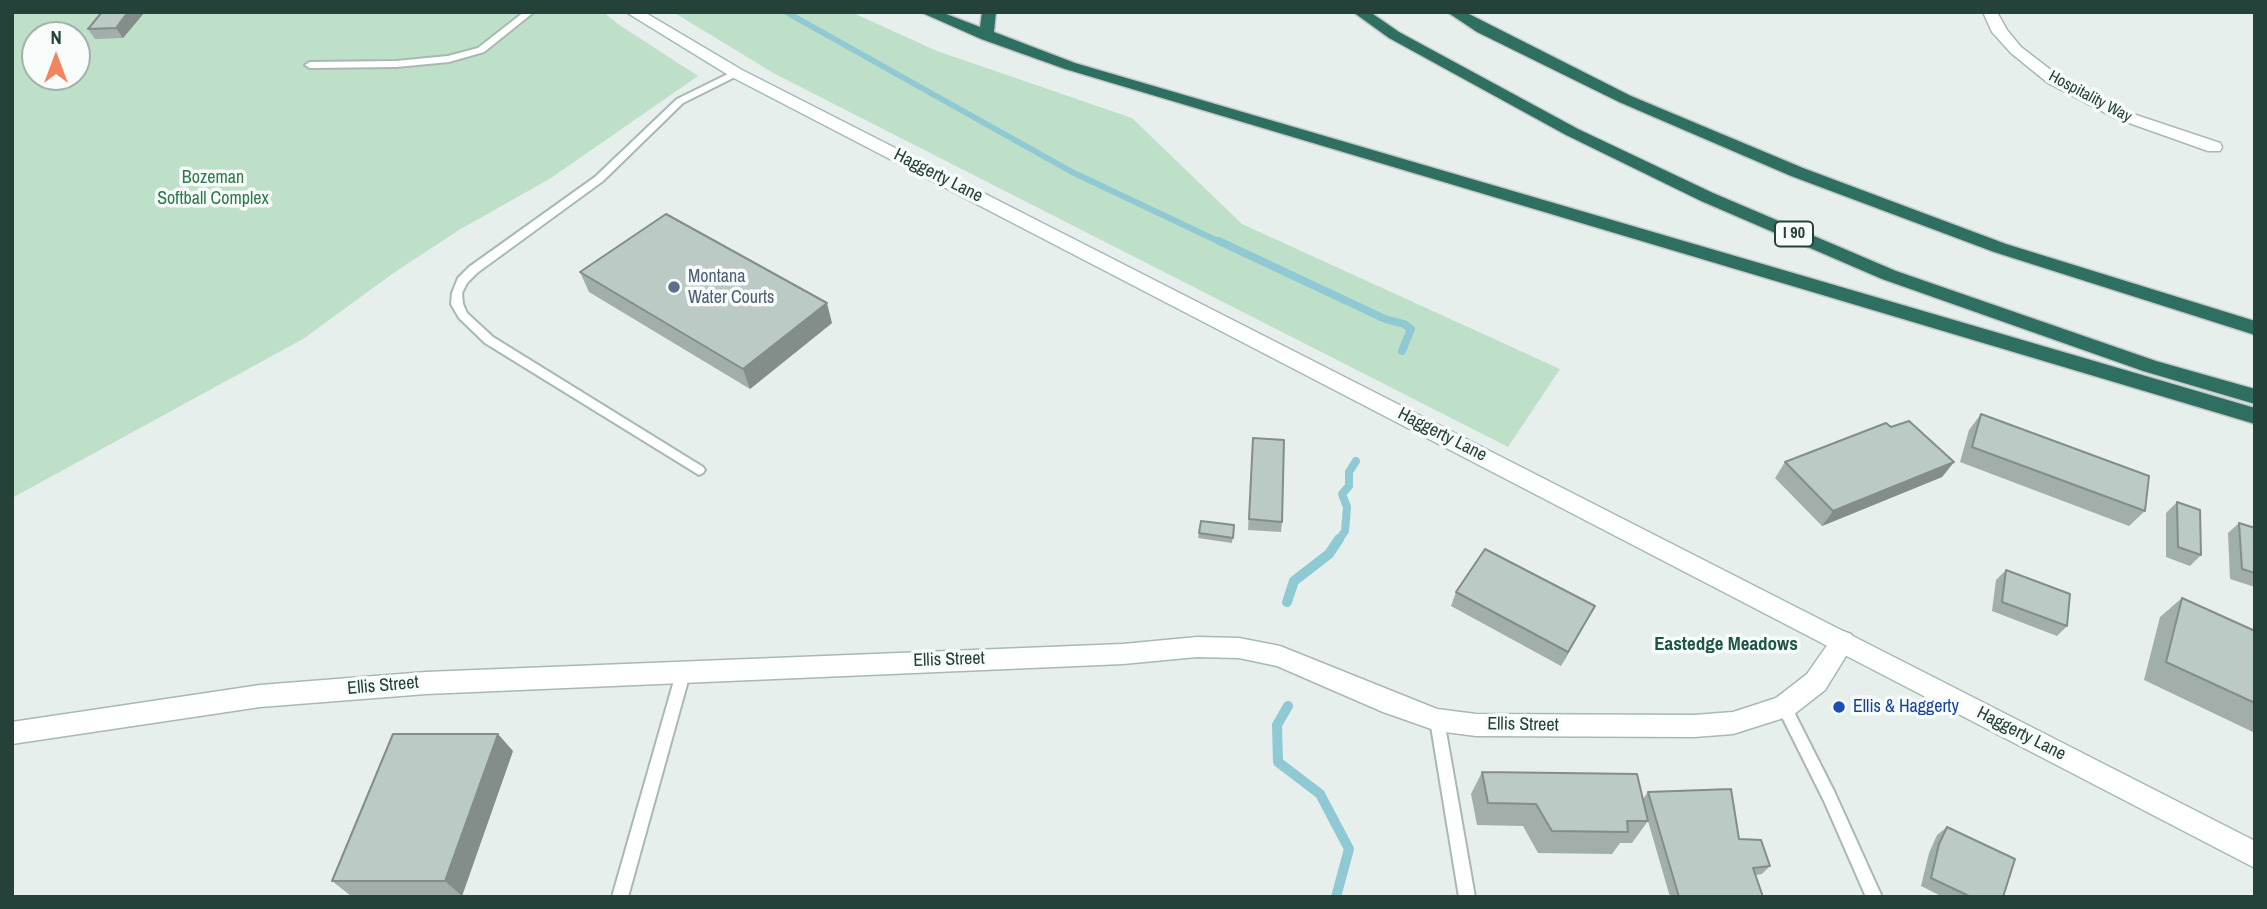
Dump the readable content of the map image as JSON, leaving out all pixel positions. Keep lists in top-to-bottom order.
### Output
{
  "streets": {
    "highway": ["I 90"],
    "street": ["Hospitality Way", "Haggerty Lane", "Ellis Street"]
  },
  "crossings": [
    ["Haggerty Lane", "Ellis Street"]
  ],
  "districts": ["Eastedge Meadows"],
  "parks": ["Bozeman Softball Complex"],
  "places": ["Montana Water Courts", "Ellis & Haggerty"],
  "north": "top"
}
